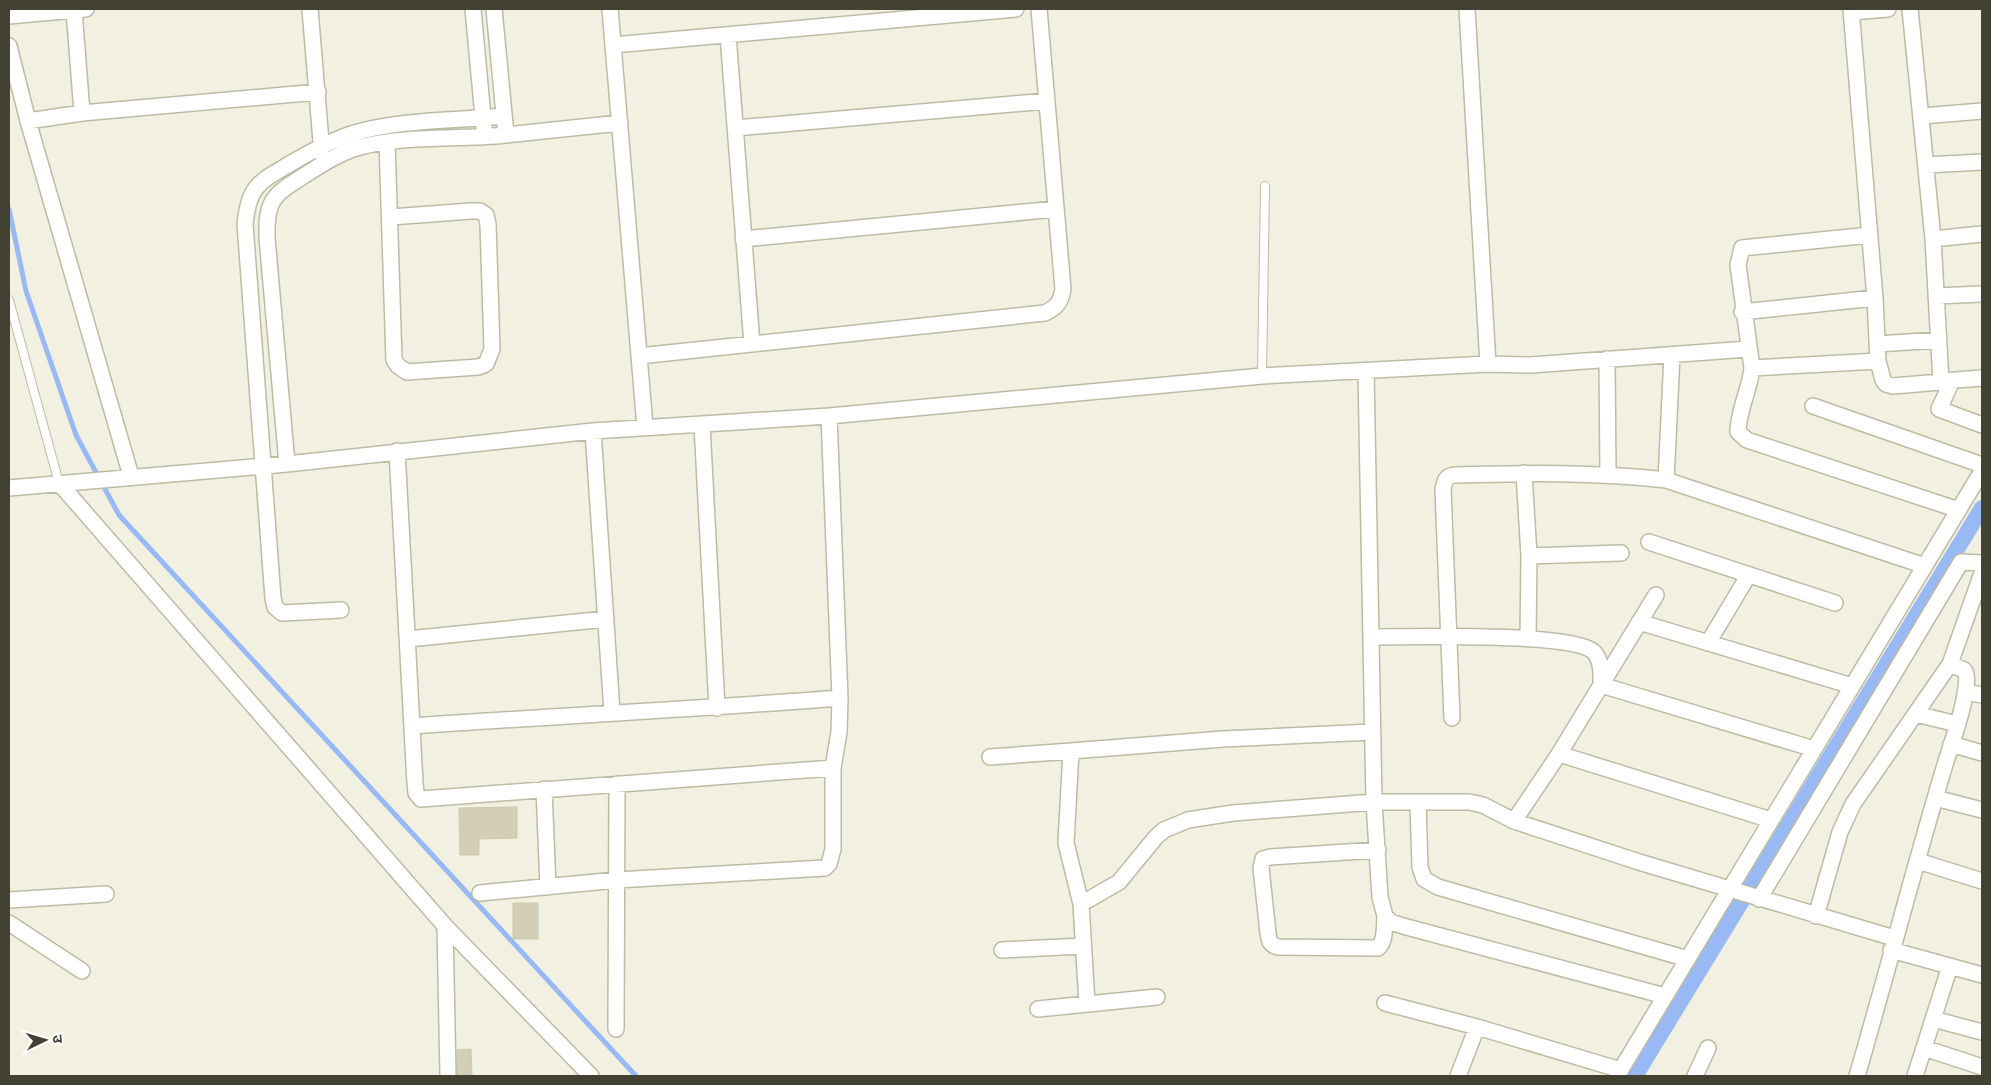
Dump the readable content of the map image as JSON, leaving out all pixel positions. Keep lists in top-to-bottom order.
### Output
{
  "north": "right"
}
